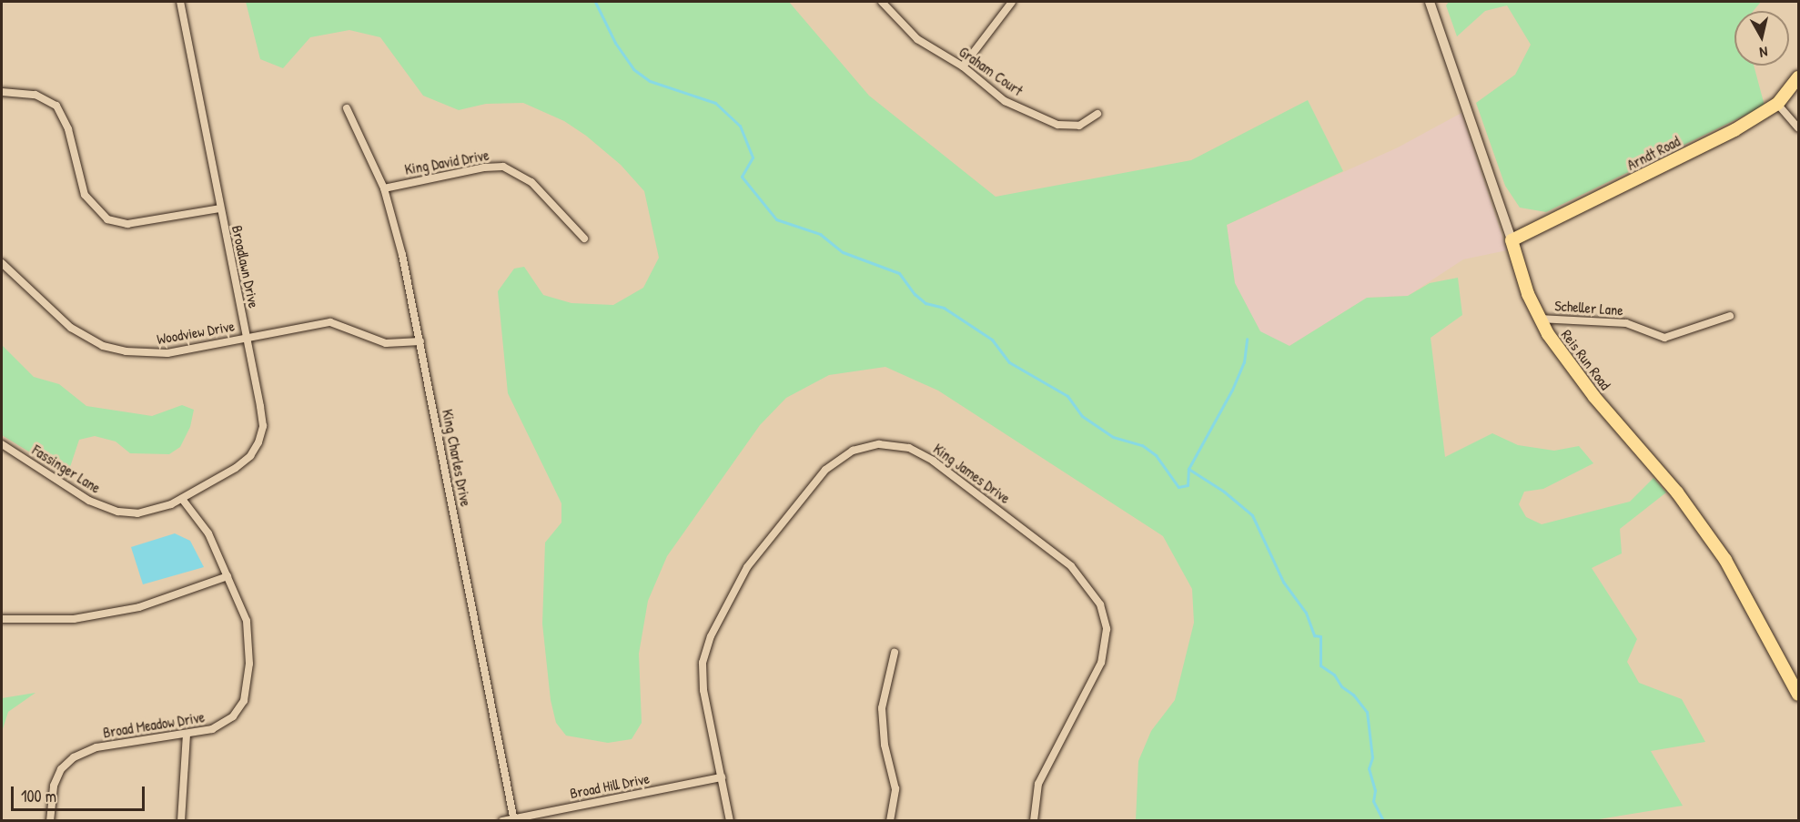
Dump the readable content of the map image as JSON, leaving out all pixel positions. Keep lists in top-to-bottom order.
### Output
{
  "streets": {
    "main road": ["Arndt Road", "Reis Run Road"],
    "street": [
      "Graham Court",
      "King David Drive",
      "Broadlawn Drive",
      "Scheller Lane",
      "Woodview Drive",
      "King Charles Drive",
      "Fassinger Lane",
      "King James Drive",
      "Broad Meadow Drive",
      "Broad Hill Drive"
    ]
  },
  "crossings": [
    ["Arndt Road", "Reis Run Road"],
    ["King David Drive", "King Charles Drive"],
    ["Broadlawn Drive", "Woodview Drive"],
    ["Broadlawn Drive", "Fassinger Lane"],
    ["Broadlawn Drive", "Broad Meadow Drive"],
    ["Scheller Lane", "Reis Run Road"],
    ["Woodview Drive", "King Charles Drive"],
    ["King Charles Drive", "Broad Hill Drive"],
    ["Fassinger Lane", "Broad Meadow Drive"],
    ["King James Drive", "Broad Hill Drive"]
  ],
  "scale_bar": "100 m",
  "north": "bottom"
}
